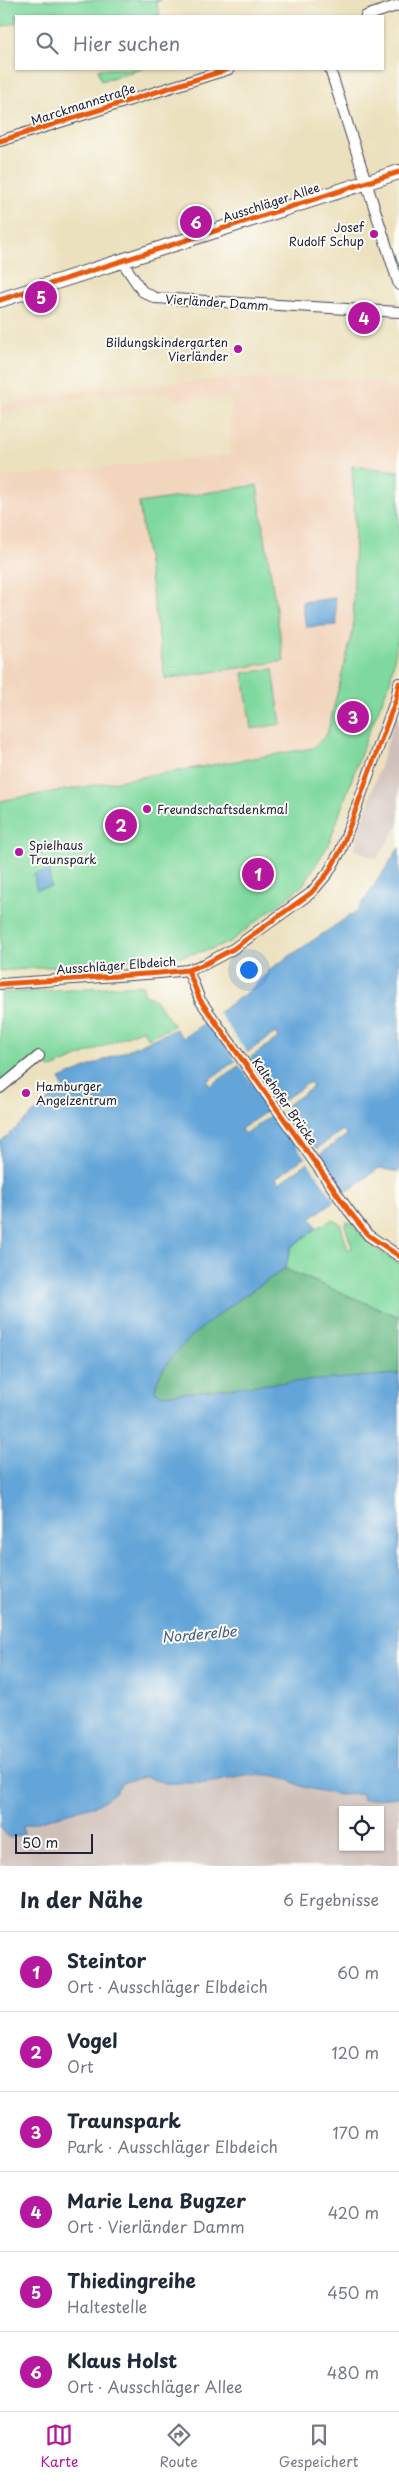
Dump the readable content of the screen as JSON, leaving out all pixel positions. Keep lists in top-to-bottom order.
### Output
{
  "streets": {
    "street": [
      "Marckmannstraße",
      "Ausschläger Allee",
      "Vierländer Damm",
      "Ausschläger Elbdeich",
      "Kaltehofer Brücke"
    ]
  },
  "crossings": [
    ["Ausschläger Allee", "Vierländer Damm"],
    ["Ausschläger Elbdeich", "Kaltehofer Brücke"]
  ],
  "water": ["Norderelbe"],
  "places": [
    "Josef Rudolf Schup",
    "Bildungskindergarten Vierländer",
    "Freundschaftsdenkmal",
    "Spielhaus Traunspark",
    "Hamburger Angelzentrum"
  ],
  "scale_bar": "50 m",
  "page": {
    "search": "Hier suchen",
    "pins": [
      "6",
      "5",
      "4",
      "3",
      "2",
      "1"
    ],
    "scale": "50 m",
    "heading": ["In der Nähe", "6 Ergebnisse"],
    "list": [
      {
        "mark": "1",
        "name": "Steintor",
        "note": "Ort · Ausschläger Elbdeich",
        "value": "60 m"
      },
      {
        "mark": "2",
        "name": "Vogel",
        "note": "Ort",
        "value": "120 m"
      },
      {
        "mark": "3",
        "name": "Traunspark",
        "note": "Park · Ausschläger Elbdeich",
        "value": "170 m"
      },
      {
        "mark": "4",
        "name": "Marie Lena Bugzer",
        "note": "Ort · Vierländer Damm",
        "value": "420 m"
      },
      {
        "mark": "5",
        "name": "Thiedingreihe",
        "note": "Haltestelle",
        "value": "450 m"
      },
      {
        "mark": "6",
        "name": "Klaus Holst",
        "note": "Ort · Ausschläger Allee",
        "value": "480 m"
      }
    ],
    "nav": ["Karte", "Route", "Gespeichert"]
  }
}
